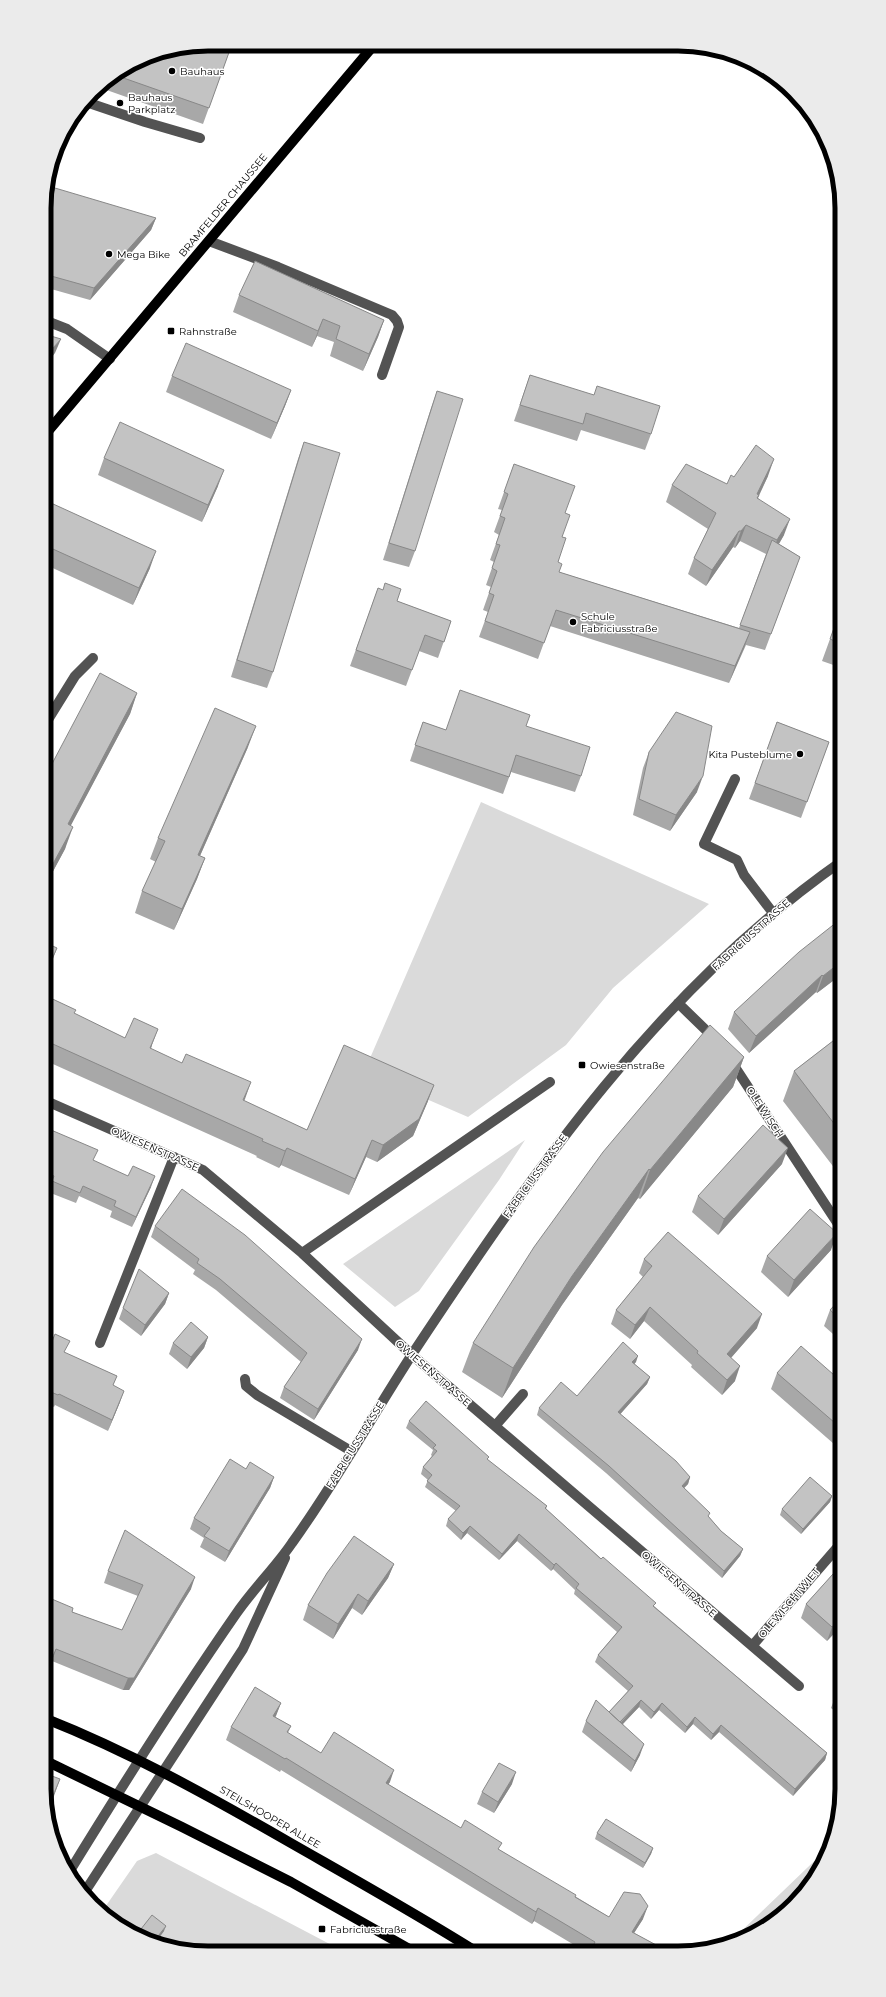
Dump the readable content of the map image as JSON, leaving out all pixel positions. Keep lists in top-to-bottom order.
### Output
{
  "streets": {
    "main road": ["BRAMFELDER CHAUSSEE", "STEILSHOOPER ALLEE"],
    "street": [
      "FABRICIUSSTRASSE",
      "OLE WISCH",
      "OWIESENSTRASSE",
      "OLEWISCHTWIET"
    ]
  },
  "crossings": [
    ["FABRICIUSSTRASSE", "OWIESENSTRASSE"],
    ["FABRICIUSSTRASSE", "STEILSHOOPER ALLEE"],
    ["OWIESENSTRASSE", "OLEWISCHTWIET"]
  ],
  "places": {
    "other": [
      "Bauhaus",
      "Bauhaus Parkplatz",
      "Mega Bike",
      "Schule Fabriciusstraße",
      "Kita Pusteblume"
    ],
    "transit": ["Rahnstraße", "Owiesenstraße", "Fabriciusstraße"]
  }
}
